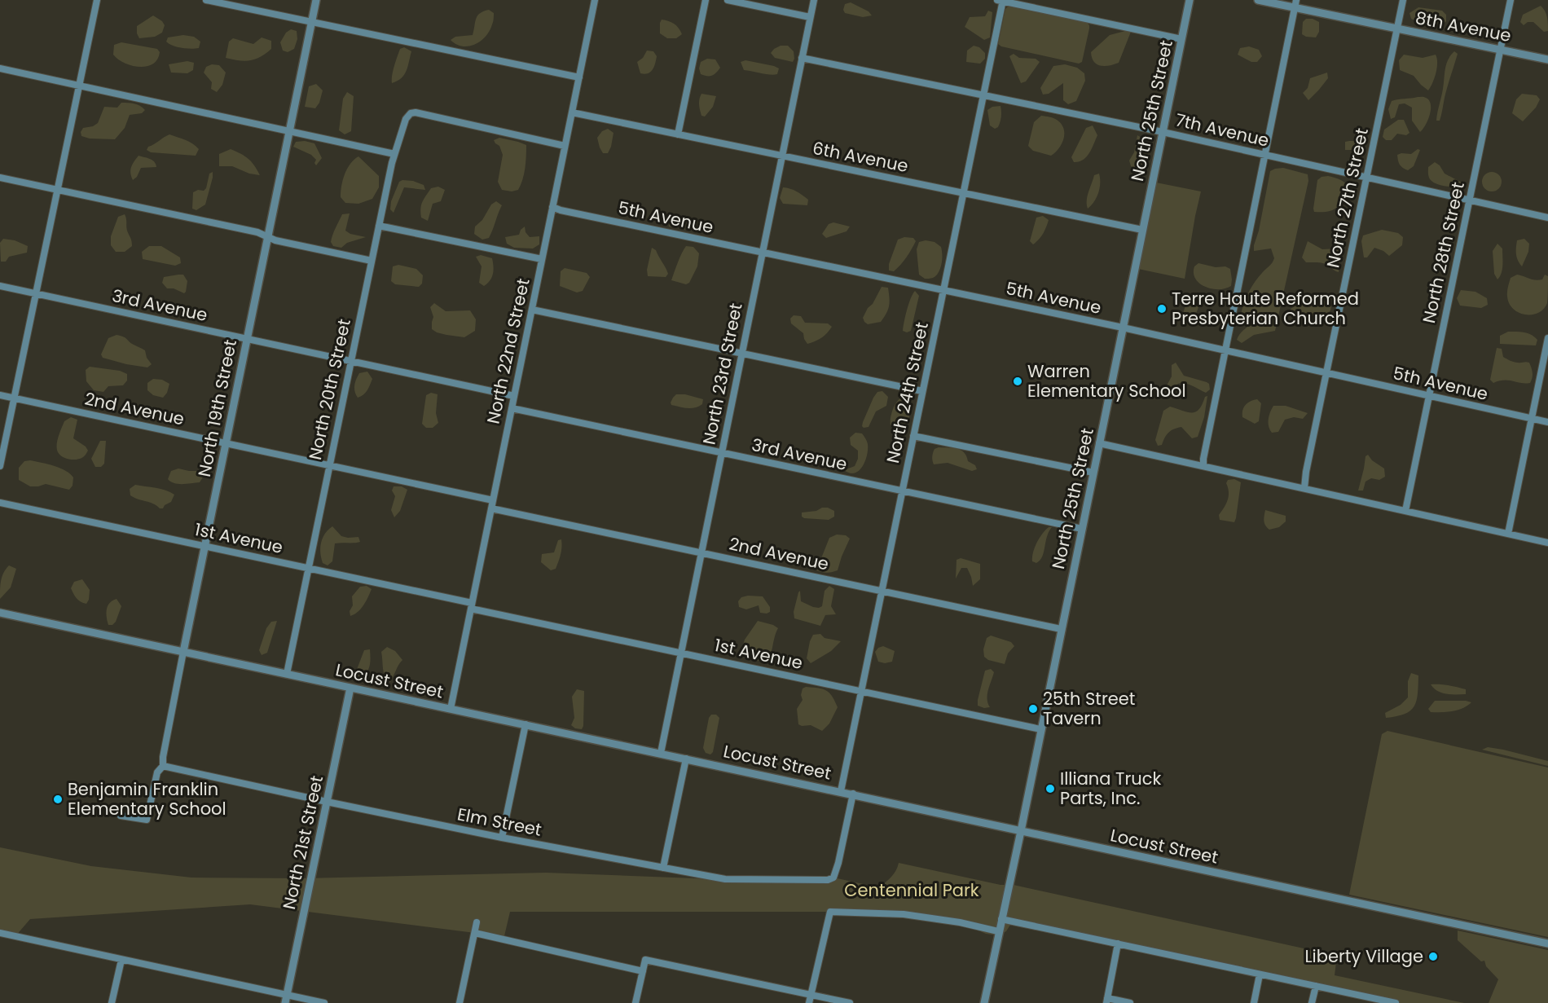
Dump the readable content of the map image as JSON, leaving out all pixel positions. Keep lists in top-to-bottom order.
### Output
{
  "streets": {
    "street": [
      "8th Avenue",
      "North 25th Street",
      "7th Avenue",
      "6th Avenue",
      "North 27th Street",
      "5th Avenue",
      "North 28th Street",
      "3rd Avenue",
      "North 22nd Street",
      "North 23rd Street",
      "North 20th Street",
      "North 24th Street",
      "North 19th Street",
      "2nd Avenue",
      "1st Avenue",
      "Locust Street",
      "Elm Street",
      "North 21st Street"
    ]
  },
  "crossings": [
    ["8th Avenue", "North 27th Street"],
    ["8th Avenue", "North 28th Street"],
    ["North 25th Street", "7th Avenue"],
    ["North 25th Street", "6th Avenue"],
    ["North 25th Street", "5th Avenue"],
    ["North 25th Street", "3rd Avenue"],
    ["North 25th Street", "2nd Avenue"],
    ["North 25th Street", "1st Avenue"],
    ["North 25th Street", "Locust Street"],
    ["7th Avenue", "North 27th Street"],
    ["7th Avenue", "North 28th Street"],
    ["7th Avenue", "North 23rd Street"],
    ["7th Avenue", "North 24th Street"],
    ["6th Avenue", "North 22nd Street"],
    ["6th Avenue", "North 23rd Street"],
    ["6th Avenue", "North 24th Street"],
    ["North 27th Street", "5th Avenue"],
    ["5th Avenue", "North 28th Street"],
    ["5th Avenue", "North 22nd Street"],
    ["5th Avenue", "North 23rd Street"],
    ["5th Avenue", "North 24th Street"],
    ["3rd Avenue", "North 22nd Street"],
    ["3rd Avenue", "North 23rd Street"],
    ["3rd Avenue", "North 20th Street"],
    ["3rd Avenue", "North 24th Street"],
    ["3rd Avenue", "North 19th Street"],
    ["North 22nd Street", "North 20th Street"],
    ["North 22nd Street", "2nd Avenue"],
    ["North 22nd Street", "1st Avenue"],
    ["North 22nd Street", "Locust Street"],
    ["North 23rd Street", "2nd Avenue"],
    ["North 23rd Street", "1st Avenue"],
    ["North 23rd Street", "Locust Street"],
    ["North 20th Street", "2nd Avenue"],
    ["North 20th Street", "1st Avenue"],
    ["North 20th Street", "Locust Street"],
    ["North 24th Street", "2nd Avenue"],
    ["North 24th Street", "1st Avenue"],
    ["North 24th Street", "Locust Street"],
    ["North 19th Street", "2nd Avenue"],
    ["North 19th Street", "1st Avenue"],
    ["North 19th Street", "Locust Street"],
    ["North 19th Street", "Elm Street"],
    ["Locust Street", "Elm Street"],
    ["Locust Street", "North 21st Street"],
    ["Elm Street", "North 21st Street"]
  ],
  "parks": ["Centennial Park"],
  "places": [
    "Terre Haute Reformed Presbyterian Church",
    "Warren Elementary School",
    "25th Street Tavern",
    "Illiana Truck Parts, Inc.",
    "Benjamin Franklin Elementary School",
    "Liberty Village"
  ]
}
